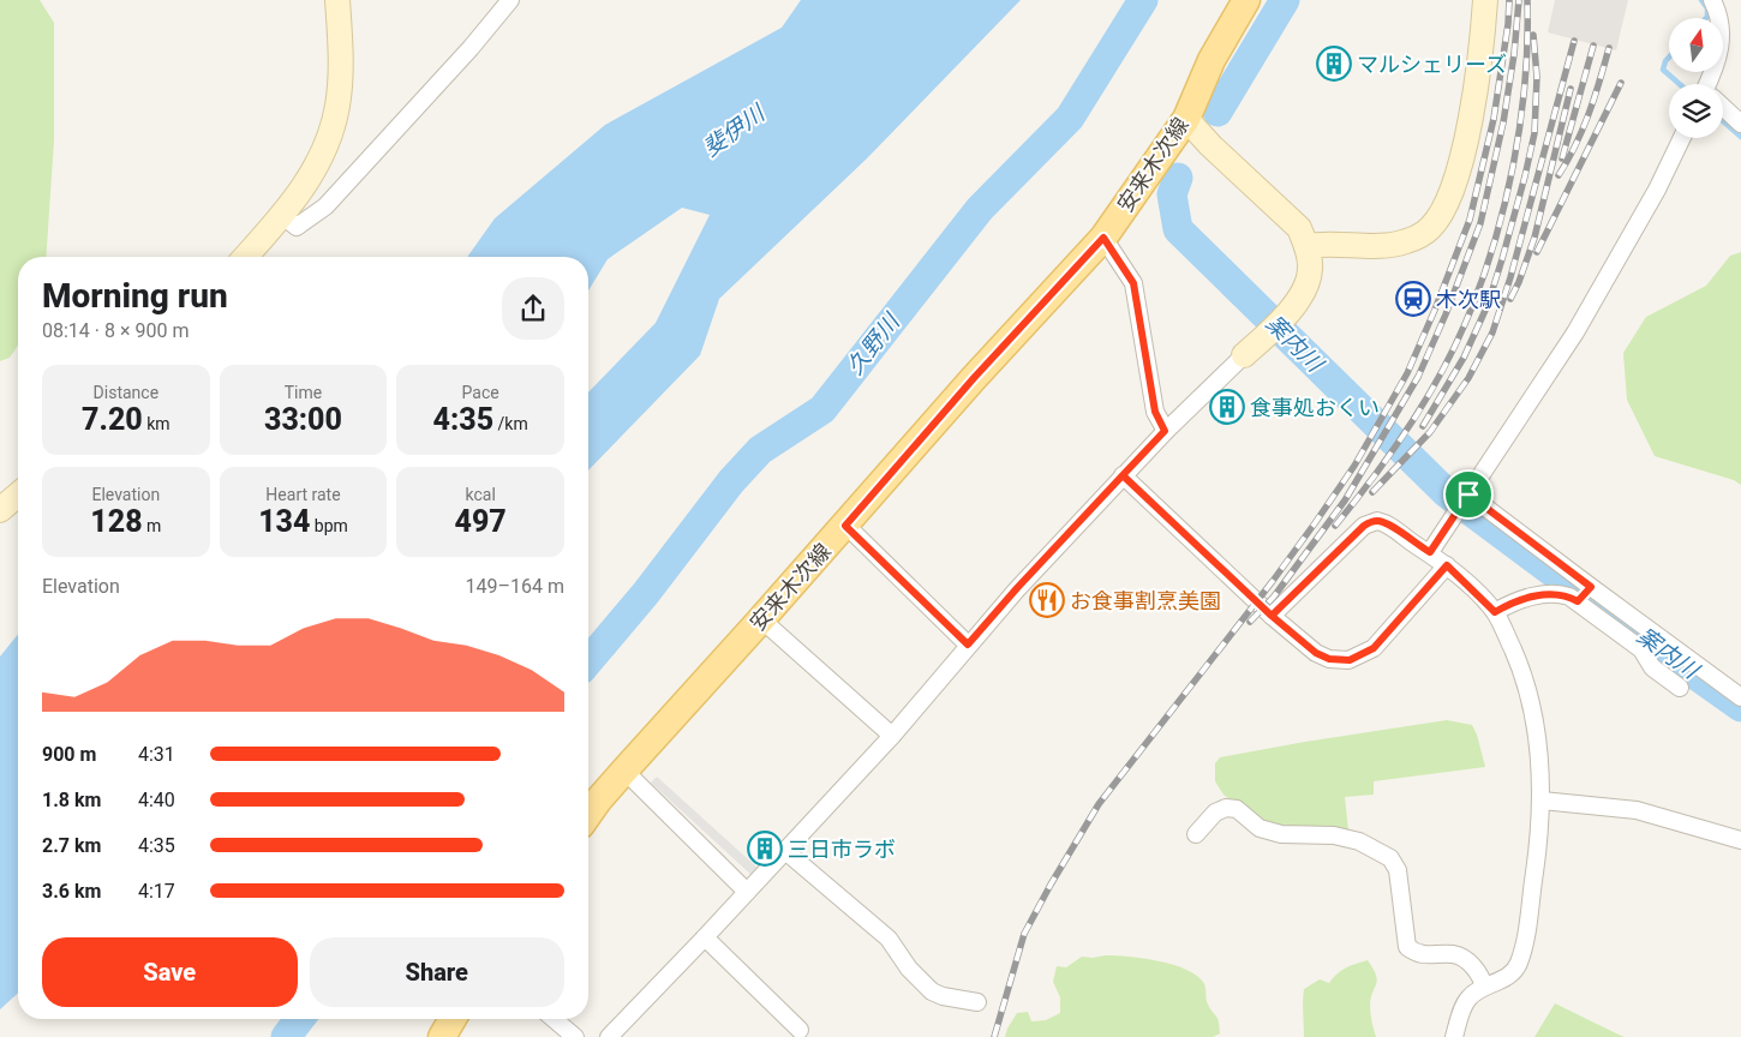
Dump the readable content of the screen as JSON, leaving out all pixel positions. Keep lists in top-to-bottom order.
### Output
{
  "streets": {
    "main road": ["安来木次線"]
  },
  "water": ["斐伊川", "案内川", "久野川"],
  "places": {
    "building": ["マルシェリーズ", "食事処おくい", "三日市ラボ"],
    "station": ["木次駅"],
    "restaurant": ["お食事割烹美園"]
  },
  "north": "top",
  "page": {
    "heading": ["Morning run", "08:14 · 8 × 900 m"],
    "stats": [
      ["Distance", "7.20 km"],
      ["Time", "33:00"],
      ["Pace", "4:35 /km"],
      ["Elevation", "128 m"],
      ["Heart rate", "134 bpm"],
      ["kcal", "497"]
    ],
    "chart": ["Elevation", "149–164 m"],
    "list": [
      {
        "name": "900 m",
        "note": "4:31"
      },
      {
        "name": "1.8 km",
        "note": "4:40"
      },
      {
        "name": "2.7 km",
        "note": "4:35"
      },
      {
        "name": "3.6 km",
        "note": "4:17"
      }
    ],
    "buttons": ["Save", "Share"]
  }
}
